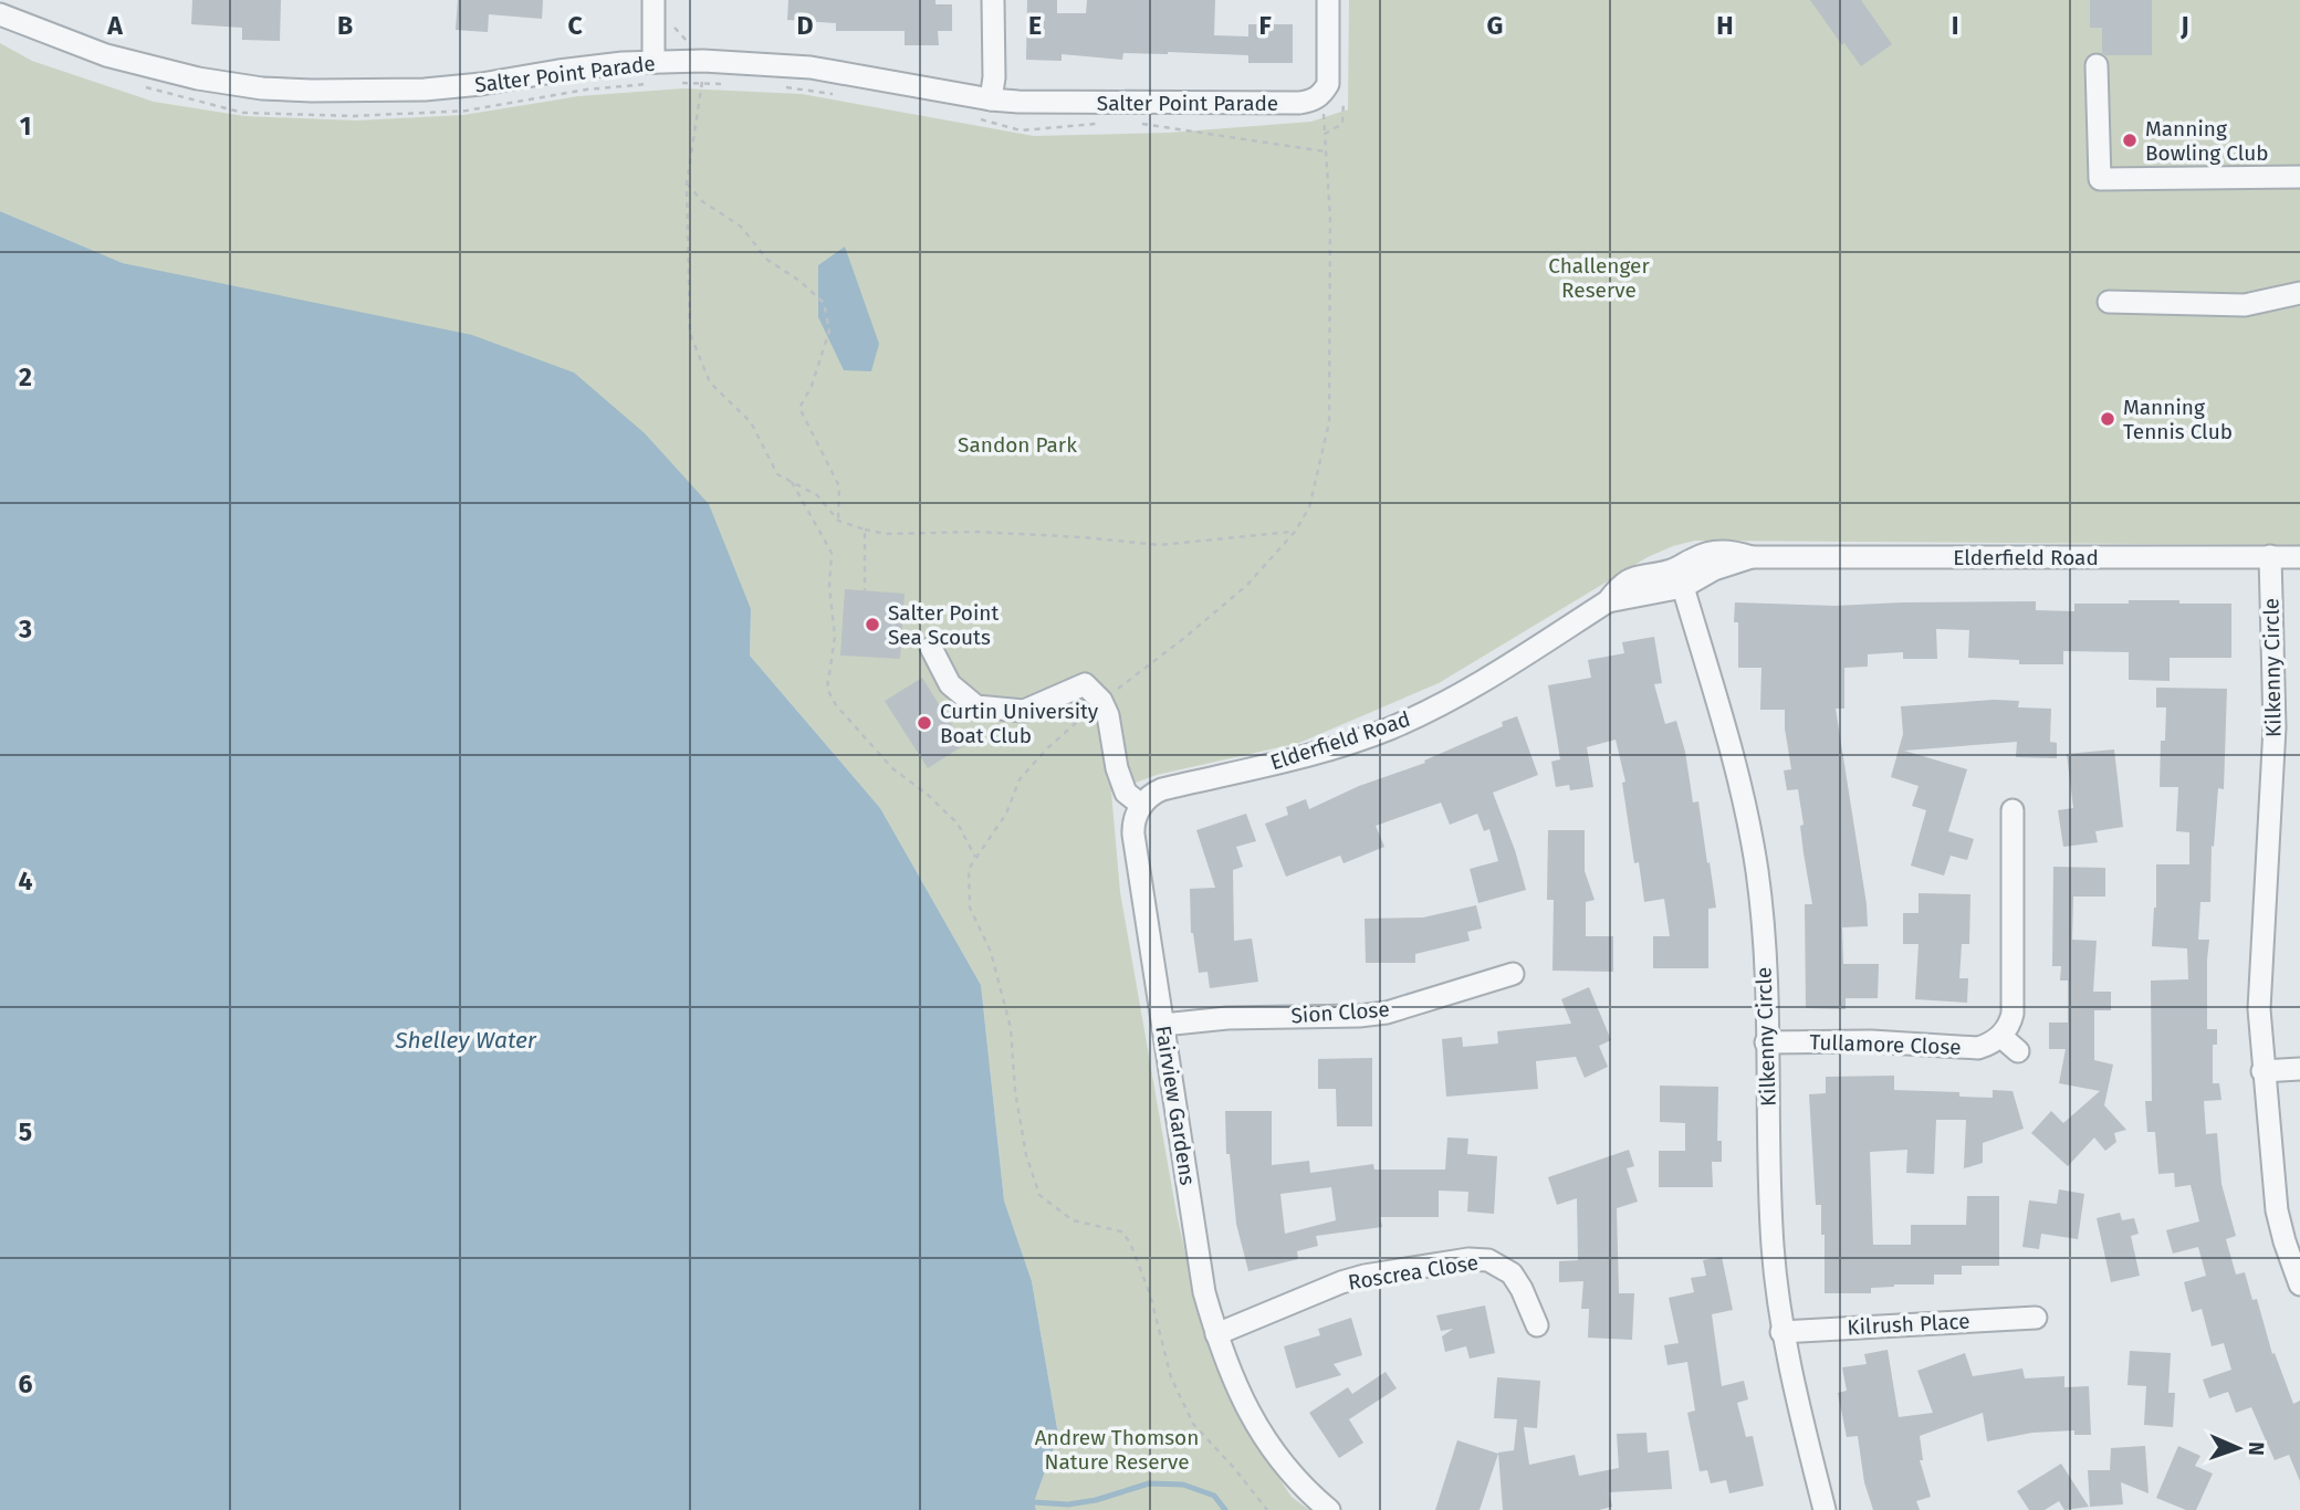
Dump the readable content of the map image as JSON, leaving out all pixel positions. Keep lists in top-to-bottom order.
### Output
{
  "streets": {
    "street": [
      "Salter Point Parade",
      "Elderfield Road",
      "Kilkenny Circle",
      "Sion Close",
      "Tullamore Close",
      "Fairview Gardens",
      "Roscrea Close",
      "Kilrush Place"
    ]
  },
  "crossings": [
    ["Elderfield Road", "Kilkenny Circle"],
    ["Elderfield Road", "Fairview Gardens"],
    ["Kilkenny Circle", "Tullamore Close"],
    ["Kilkenny Circle", "Kilrush Place"],
    ["Sion Close", "Fairview Gardens"],
    ["Fairview Gardens", "Roscrea Close"]
  ],
  "water": ["Shelley Water"],
  "parks": ["Challenger Reserve", "Sandon Park", "Andrew Thomson Nature Reserve"],
  "places": [
    "Manning Bowling Club",
    "Manning Tennis Club",
    "Salter Point Sea Scouts",
    "Curtin University Boat Club"
  ],
  "north": "right",
  "grid": {
    "columns": [
      "A",
      "B",
      "C",
      "D",
      "E",
      "F",
      "G",
      "H",
      "I",
      "J"
    ],
    "rows": [
      "1",
      "2",
      "3",
      "4",
      "5",
      "6"
    ]
  }
}
